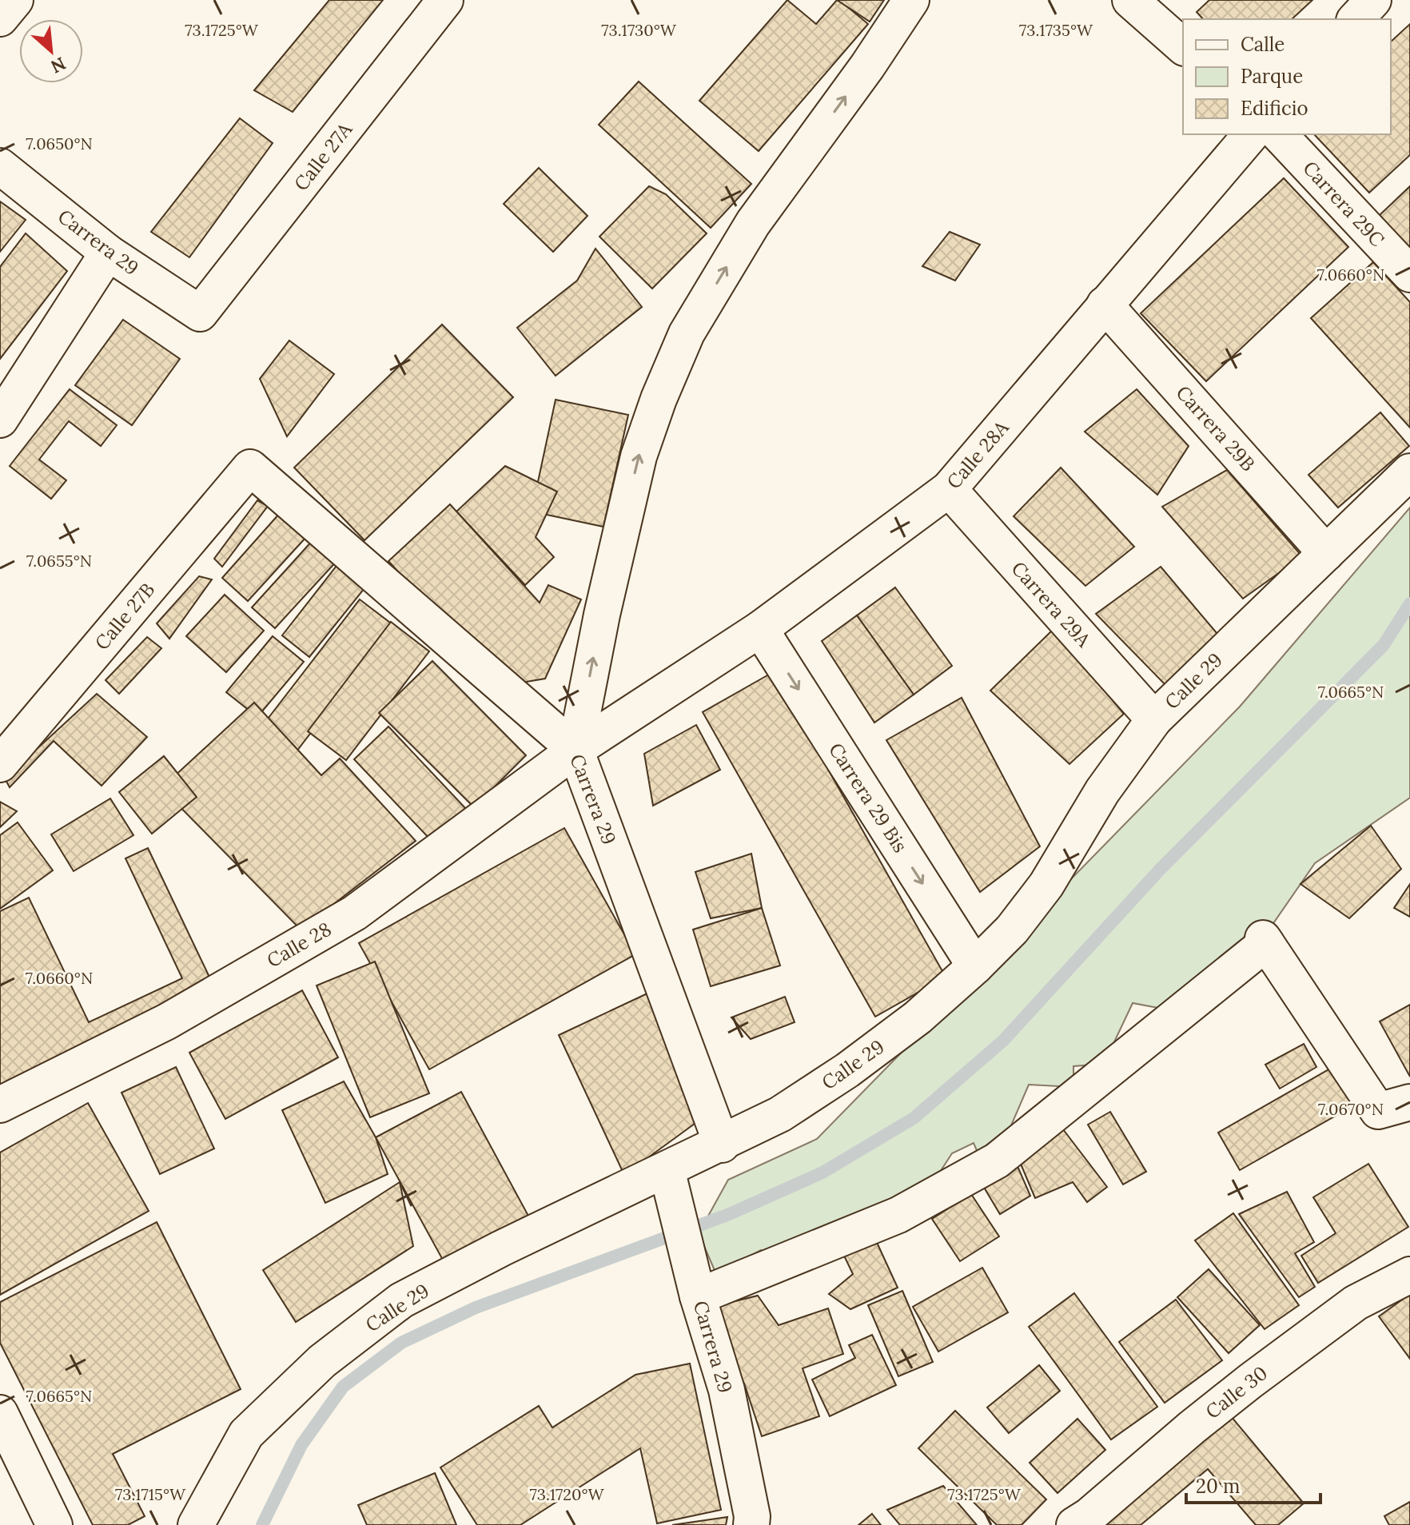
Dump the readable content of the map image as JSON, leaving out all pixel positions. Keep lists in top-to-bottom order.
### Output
{
  "streets": {
    "street": [
      "Calle 27A",
      "Carrera 29C",
      "Carrera 29",
      "Carrera 29B",
      "Calle 28A",
      "Carrera 29A",
      "Calle 27B",
      "Calle 29",
      "Carrera 29 Bis",
      "Calle 28",
      "Calle 30"
    ]
  },
  "crossings": [
    ["Calle 27A", "Carrera 29"],
    ["Carrera 29", "Calle 28A"],
    ["Carrera 29", "Calle 27B"],
    ["Carrera 29", "Calle 29"],
    ["Carrera 29", "Calle 28"],
    ["Carrera 29B", "Calle 28A"],
    ["Carrera 29B", "Calle 29"],
    ["Calle 28A", "Carrera 29A"],
    ["Calle 28A", "Carrera 29 Bis"],
    ["Calle 28A", "Calle 28"],
    ["Carrera 29A", "Calle 29"],
    ["Calle 29", "Carrera 29 Bis"]
  ],
  "one_way": ["Carrera 29 Bis"],
  "legend": ["Calle", "Parque", "Edificio"],
  "scale_bar": "20 m",
  "north": "bottom right",
  "coordinates": [
    "73.1725°W",
    "73.1730°W",
    "73.1735°W",
    "7.0650°N",
    "7.0660°N",
    "7.0655°N",
    "7.0665°N",
    "7.0670°N",
    "73.1715°W",
    "73.1720°W"
  ]
}
